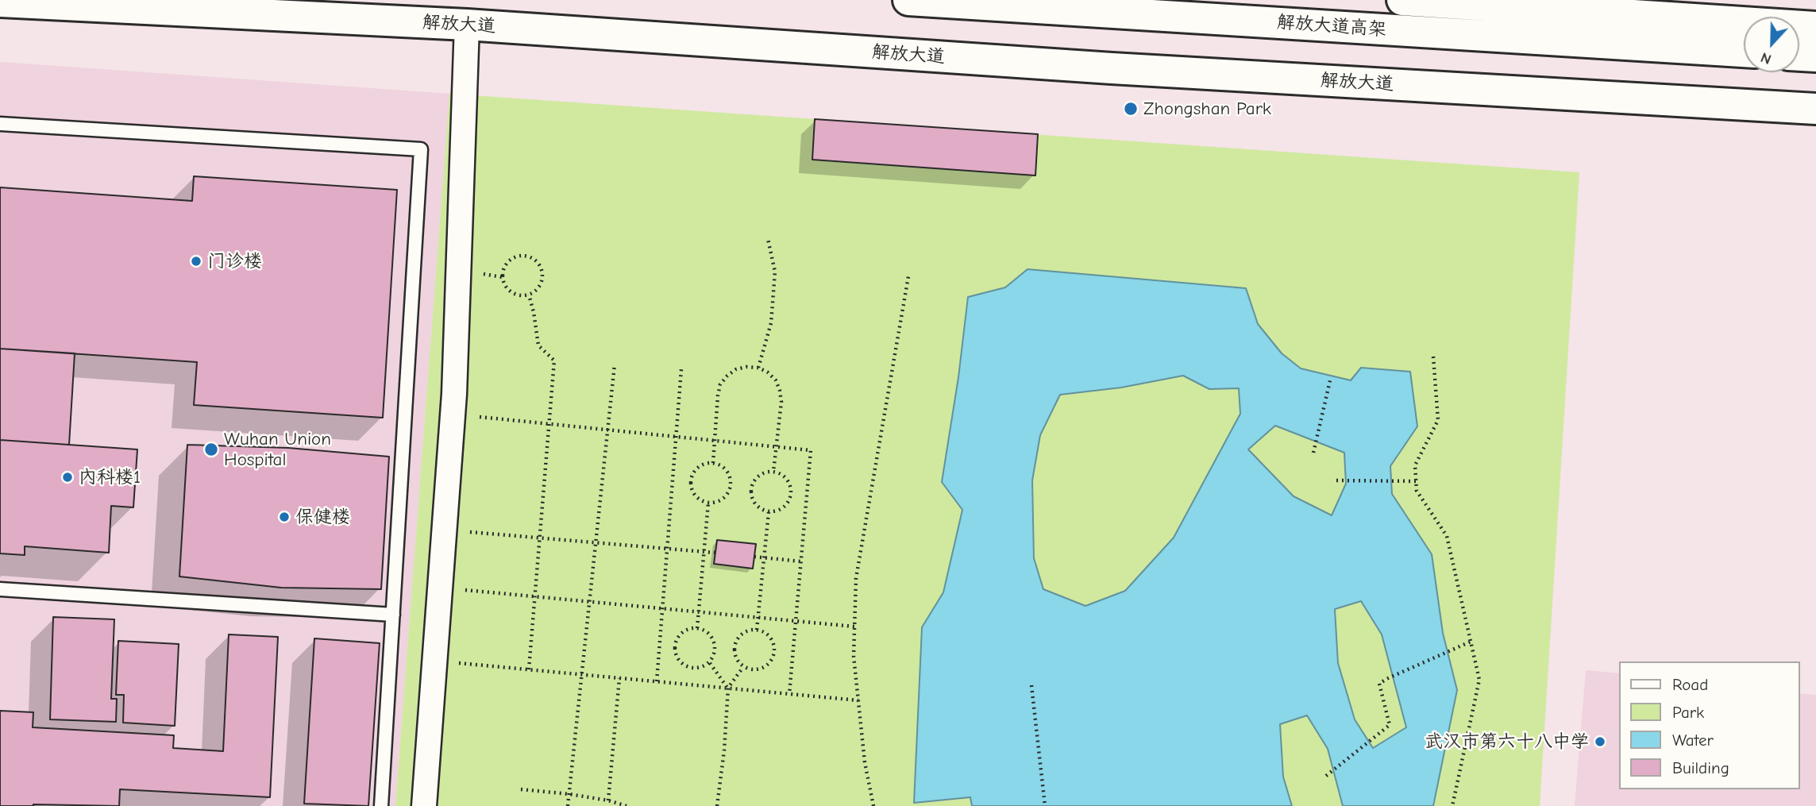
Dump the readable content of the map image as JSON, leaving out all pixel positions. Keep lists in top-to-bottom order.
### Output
{
  "streets": {
    "main road": ["解放大道", "解放大道高架"]
  },
  "places": [
    "Zhongshan Park",
    "门诊楼",
    "Wuhan Union Hospital",
    "内科楼1",
    "保健楼",
    "武汉市第六十八中学"
  ],
  "legend": [
    "Road",
    "Park",
    "Water",
    "Building"
  ],
  "north": "bottom"
}
